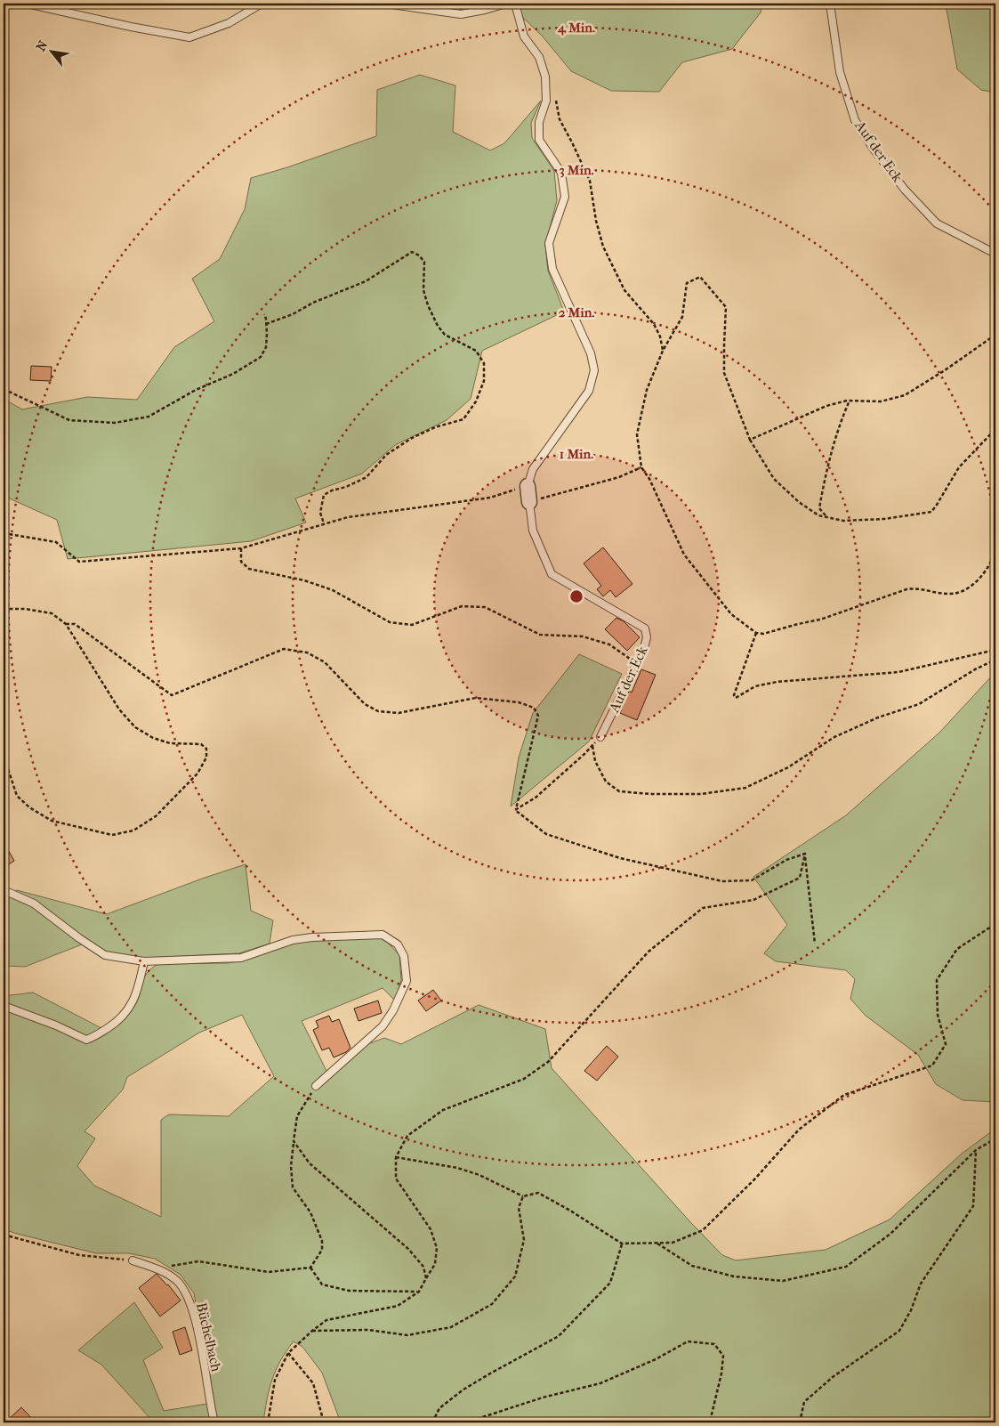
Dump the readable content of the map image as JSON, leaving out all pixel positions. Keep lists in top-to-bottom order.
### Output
{
  "streets": {
    "street": ["Auf der Eck"],
    "lane": ["Büchelbach"]
  },
  "north": "top left",
  "rings": [
    "4 Min.",
    "3 Min.",
    "2 Min.",
    "1 Min."
  ]
}
